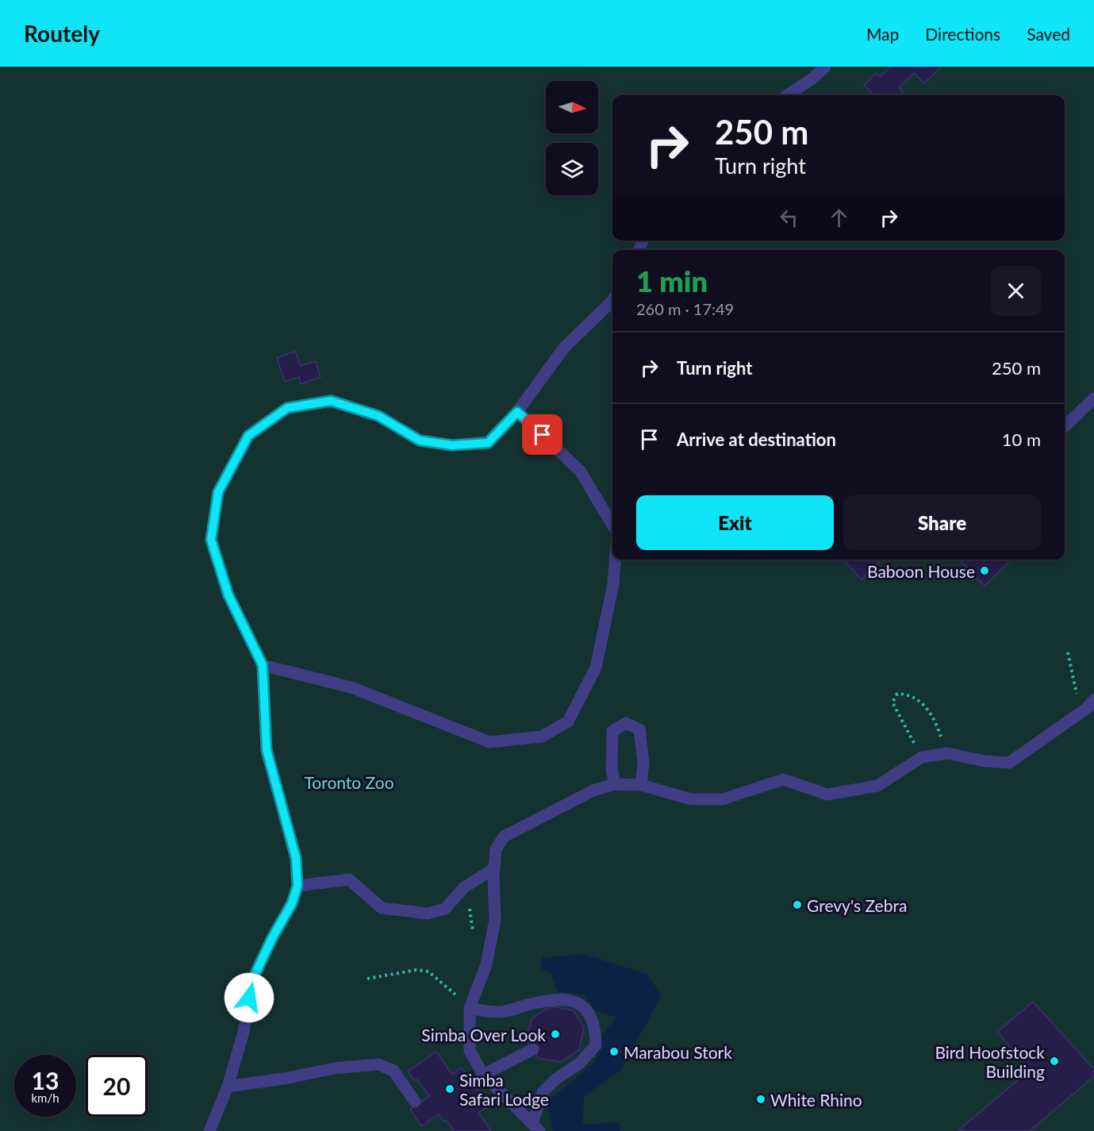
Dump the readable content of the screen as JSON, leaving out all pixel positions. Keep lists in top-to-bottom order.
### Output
{
  "parks": ["Toronto Zoo"],
  "places": [
    "Baboon House",
    "Grevy's Zebra",
    "Simba Over Look",
    "Marabou Stork",
    "Bird Hoofstock Building",
    "Simba Safari Lodge",
    "White Rhino"
  ],
  "north": "right",
  "page": {
    "header": "Routely",
    "nav": ["Map", "Directions", "Saved"],
    "turn": ["250 m", "Turn right"],
    "heading": ["1 min", "260 m · 17:49"],
    "list": [
      {
        "name": "Turn right",
        "value": "250 m"
      },
      {
        "name": "Arrive at destination",
        "value": "10 m"
      }
    ],
    "buttons": ["Exit", "Share"],
    "speed": "13 km/h",
    "limit": "20"
  }
}
